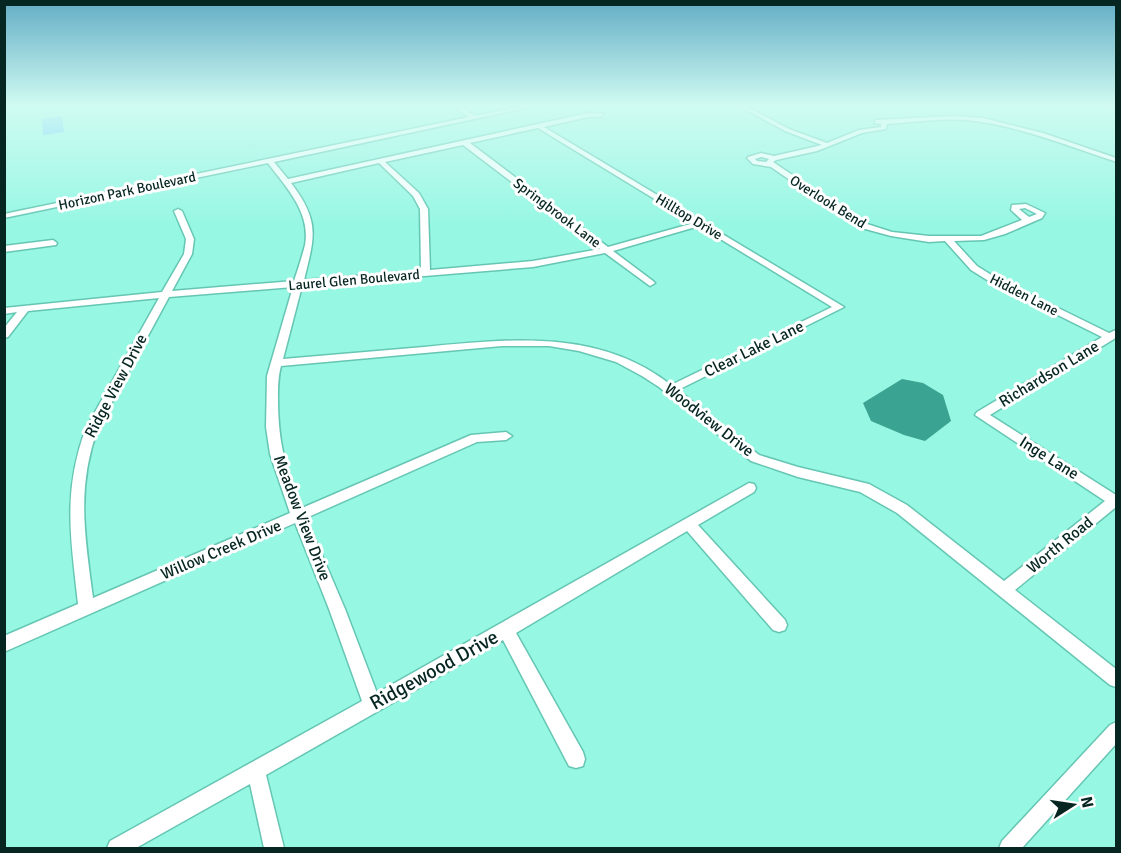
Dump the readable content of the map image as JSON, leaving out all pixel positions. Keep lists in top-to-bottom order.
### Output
{
  "streets": {
    "street": [
      "Horizon Park Boulevard",
      "Overlook Bend",
      "Springbrook Lane",
      "Hilltop Drive",
      "Laurel Glen Boulevard",
      "Hidden Lane",
      "Clear Lake Lane",
      "Richardson Lane",
      "Ridge View Drive",
      "Woodview Drive",
      "Inge Lane",
      "Meadow View Drive",
      "Worth Road",
      "Willow Creek Drive",
      "Ridgewood Drive"
    ]
  },
  "crossings": [
    ["Horizon Park Boulevard", "Meadow View Drive"],
    ["Overlook Bend", "Hidden Lane"],
    ["Springbrook Lane", "Laurel Glen Boulevard"],
    ["Hilltop Drive", "Laurel Glen Boulevard"],
    ["Hilltop Drive", "Clear Lake Lane"],
    ["Laurel Glen Boulevard", "Ridge View Drive"],
    ["Laurel Glen Boulevard", "Meadow View Drive"],
    ["Hidden Lane", "Richardson Lane"],
    ["Clear Lake Lane", "Woodview Drive"],
    ["Richardson Lane", "Inge Lane"],
    ["Ridge View Drive", "Willow Creek Drive"],
    ["Woodview Drive", "Meadow View Drive"],
    ["Woodview Drive", "Worth Road"],
    ["Inge Lane", "Worth Road"],
    ["Meadow View Drive", "Willow Creek Drive"],
    ["Meadow View Drive", "Ridgewood Drive"]
  ],
  "north": "right"
}
